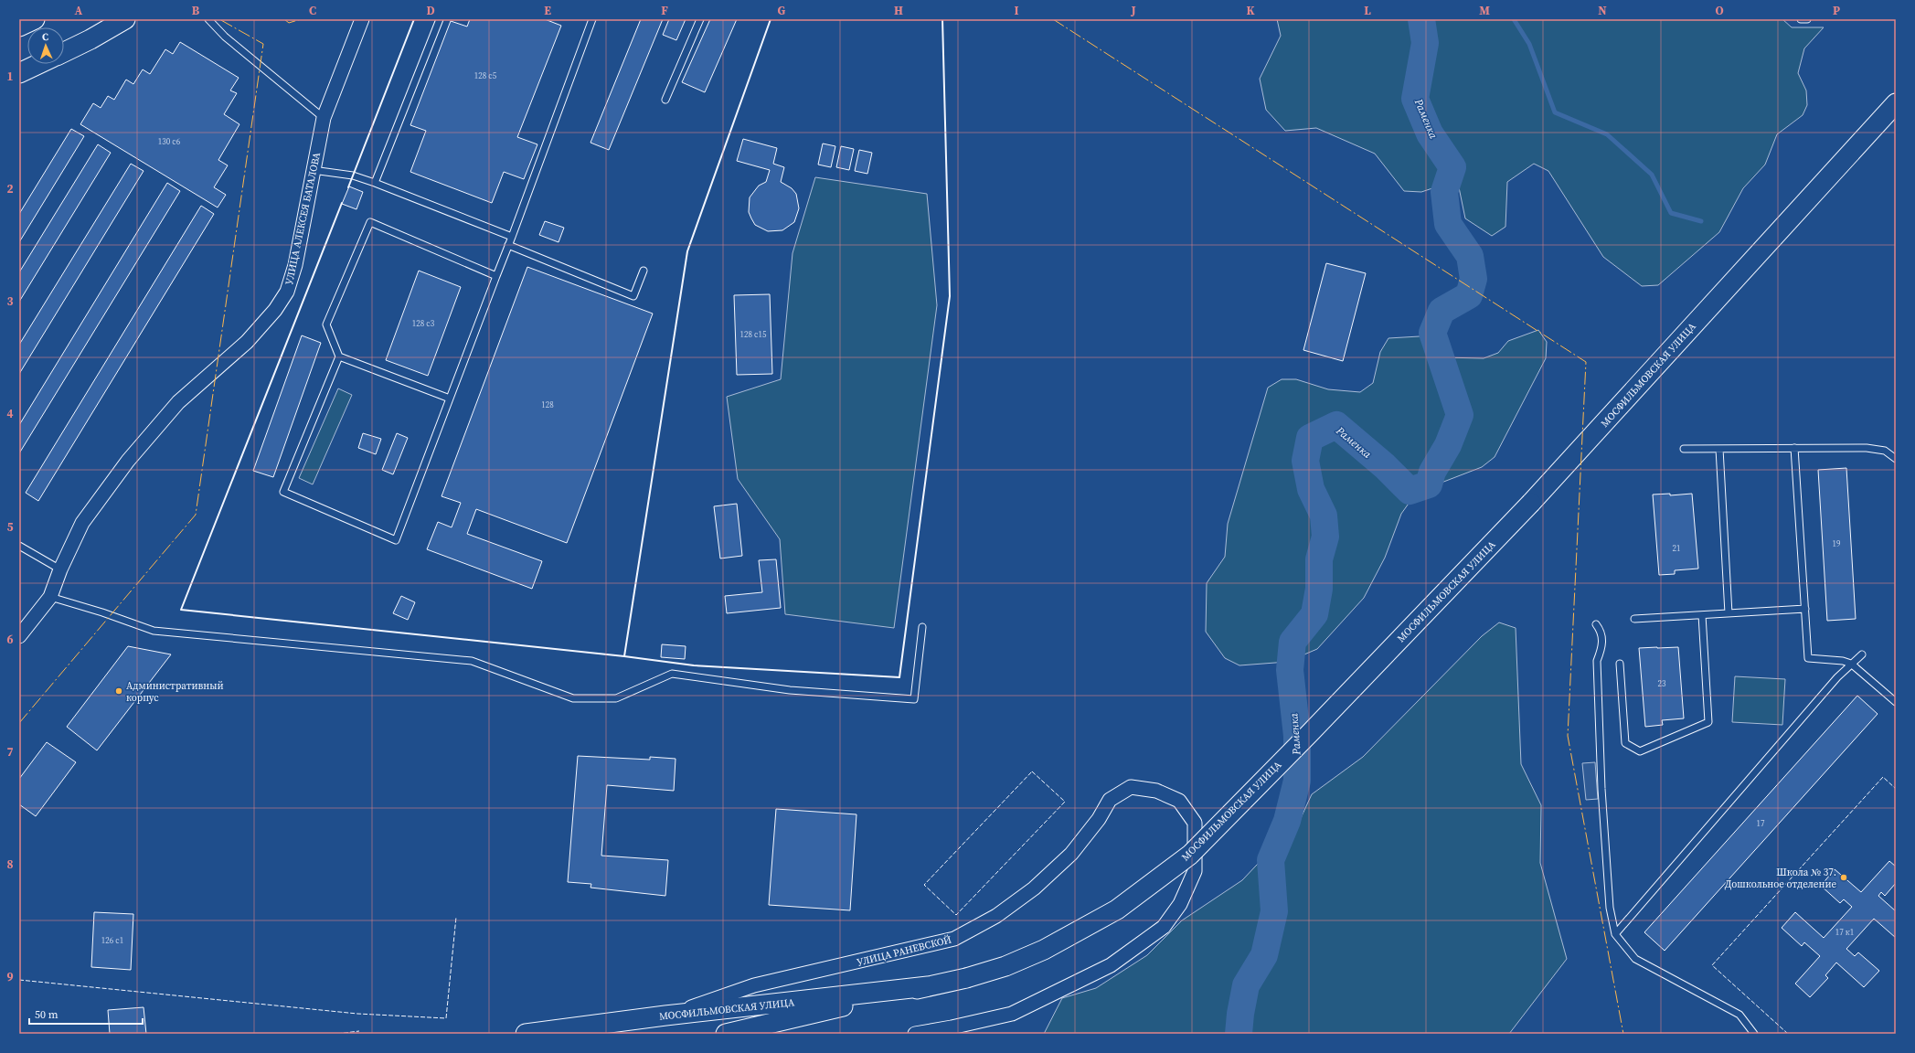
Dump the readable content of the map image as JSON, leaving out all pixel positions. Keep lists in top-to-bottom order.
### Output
{
  "streets": {
    "street": ["УЛИЦА АЛЕКСЕЯ БАТАЛОВА", "МОСФИЛЬМОВСКАЯ УЛИЦА", "УЛИЦА РАНЕВСКОЙ"]
  },
  "crossings": [
    ["МОСФИЛЬМОВСКАЯ УЛИЦА", "УЛИЦА РАНЕВСКОЙ"]
  ],
  "water": ["Раменка"],
  "places": ["Административный корпус", "Школа № 37. Дошкольное отделение"],
  "house_numbers": [
    "128 с5",
    "130 с6",
    "128 с3",
    "128 с15",
    "128",
    "19",
    "21",
    "23",
    "17",
    "17 к1",
    "126 с1"
  ],
  "scale_bar": "50 m",
  "north": "top",
  "grid": {
    "columns": [
      "A",
      "B",
      "C",
      "D",
      "E",
      "F",
      "G",
      "H",
      "I",
      "J",
      "K",
      "L",
      "M",
      "N",
      "O",
      "P"
    ],
    "rows": [
      "1",
      "2",
      "3",
      "4",
      "5",
      "6",
      "7",
      "8",
      "9"
    ]
  }
}
